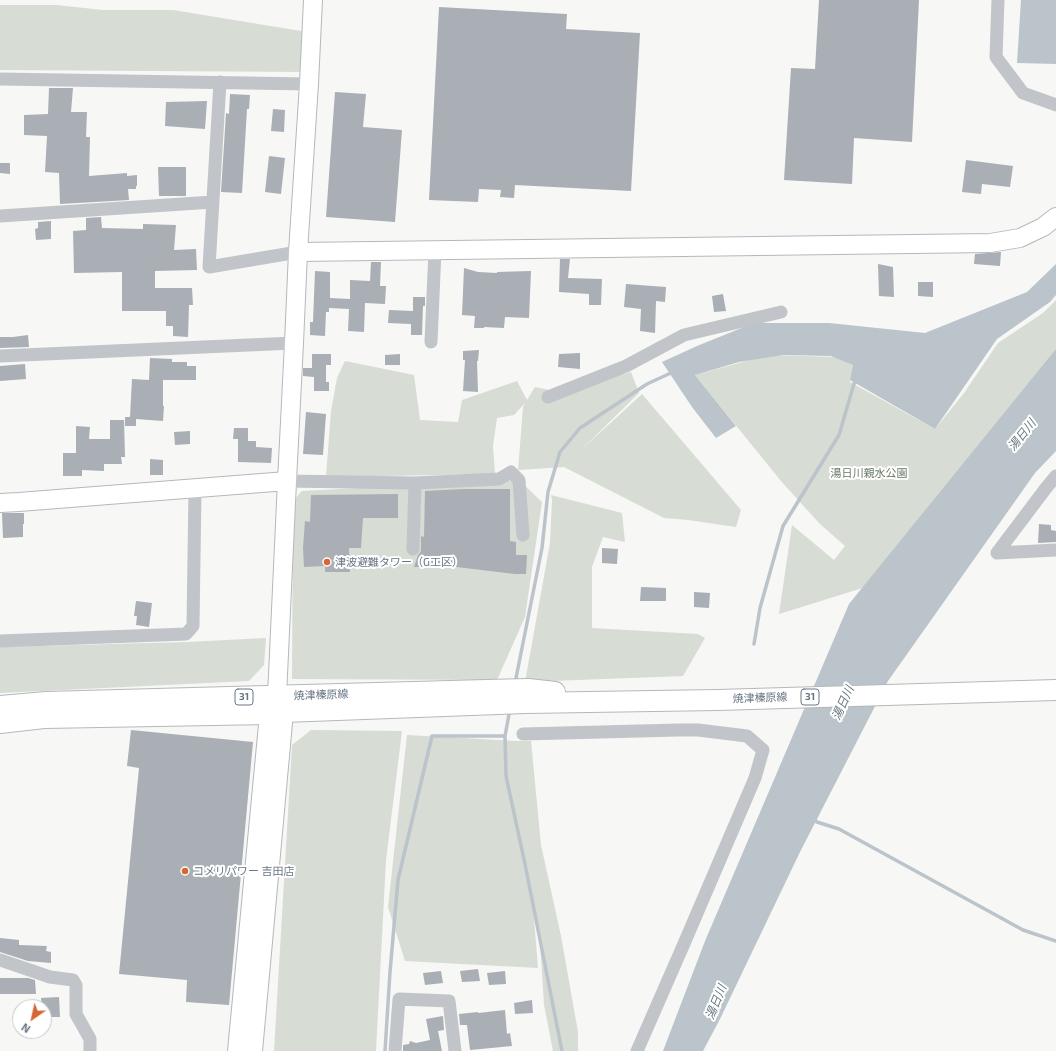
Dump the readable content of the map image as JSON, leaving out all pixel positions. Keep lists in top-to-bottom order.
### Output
{
  "streets": {
    "main road": ["焼津榛原線", "31"]
  },
  "water": ["湯日川"],
  "parks": ["湯日川親水公園"],
  "places": ["津波避難タワー（G工区）", "コメリパワー 吉田店"],
  "north": "bottom left"
}
